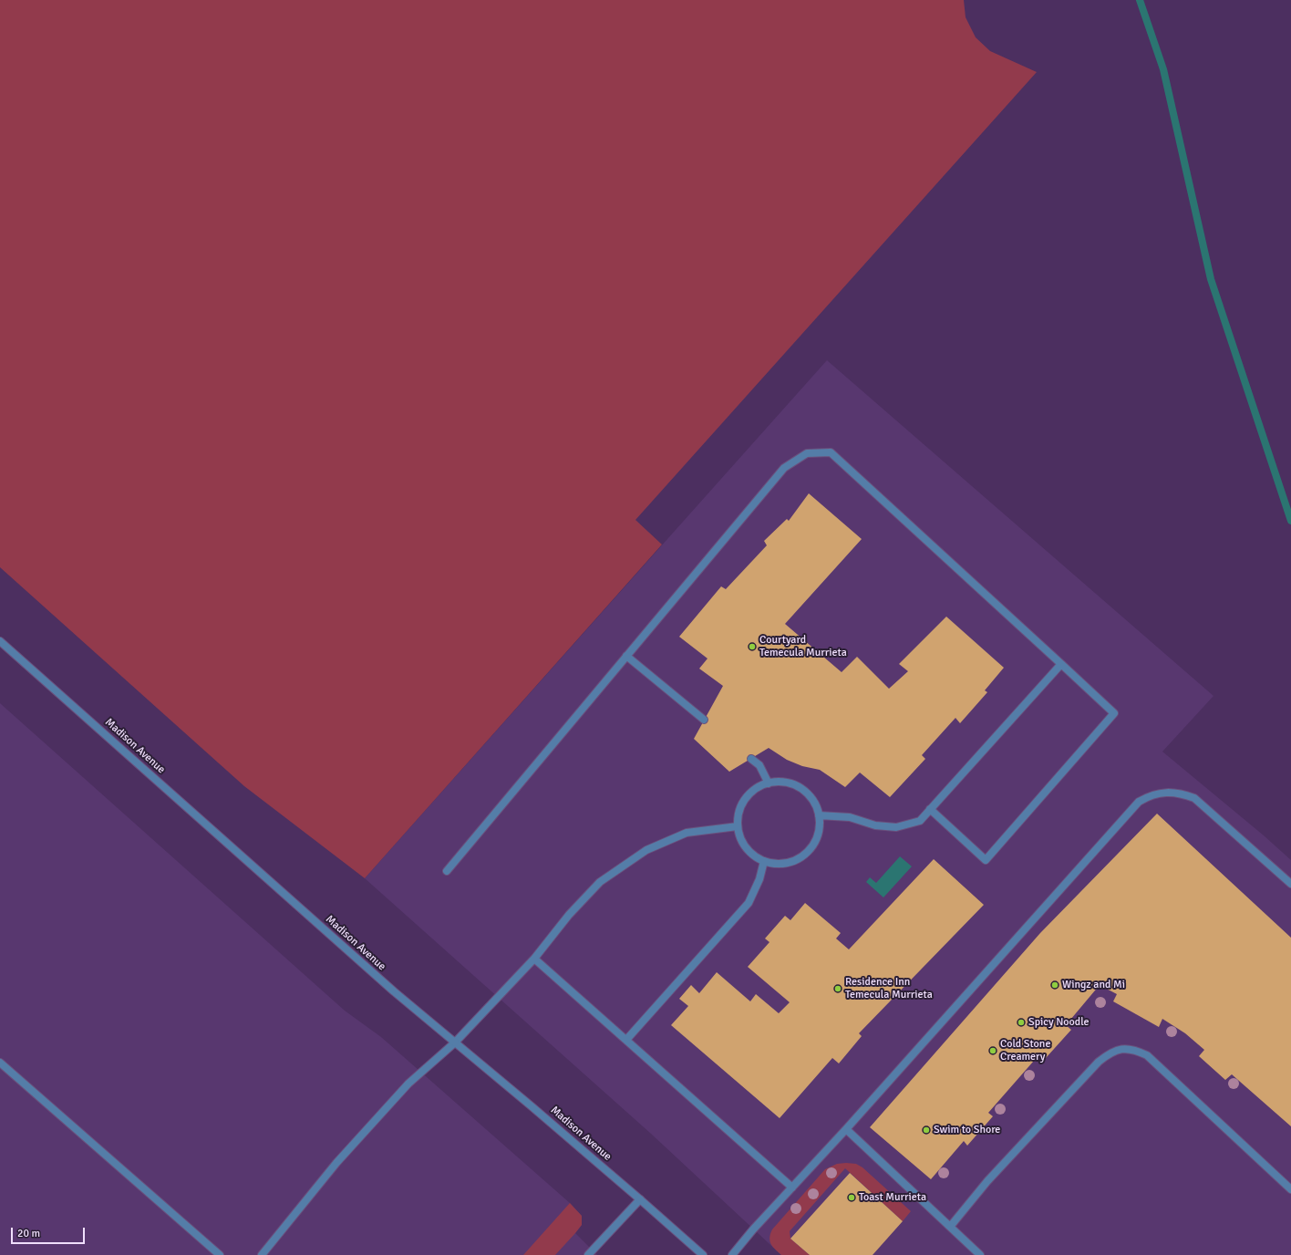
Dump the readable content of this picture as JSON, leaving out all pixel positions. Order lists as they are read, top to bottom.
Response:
{
  "streets": {
    "street": ["Madison Avenue"]
  },
  "places": [
    "Courtyard Temecula Murrieta",
    "Wingz and Mi",
    "Residence Inn Temecula Murrieta",
    "Spicy Noodle",
    "Cold Stone Creamery",
    "Swim to Shore",
    "Toast Murrieta"
  ],
  "scale_bar": "20 m"
}
